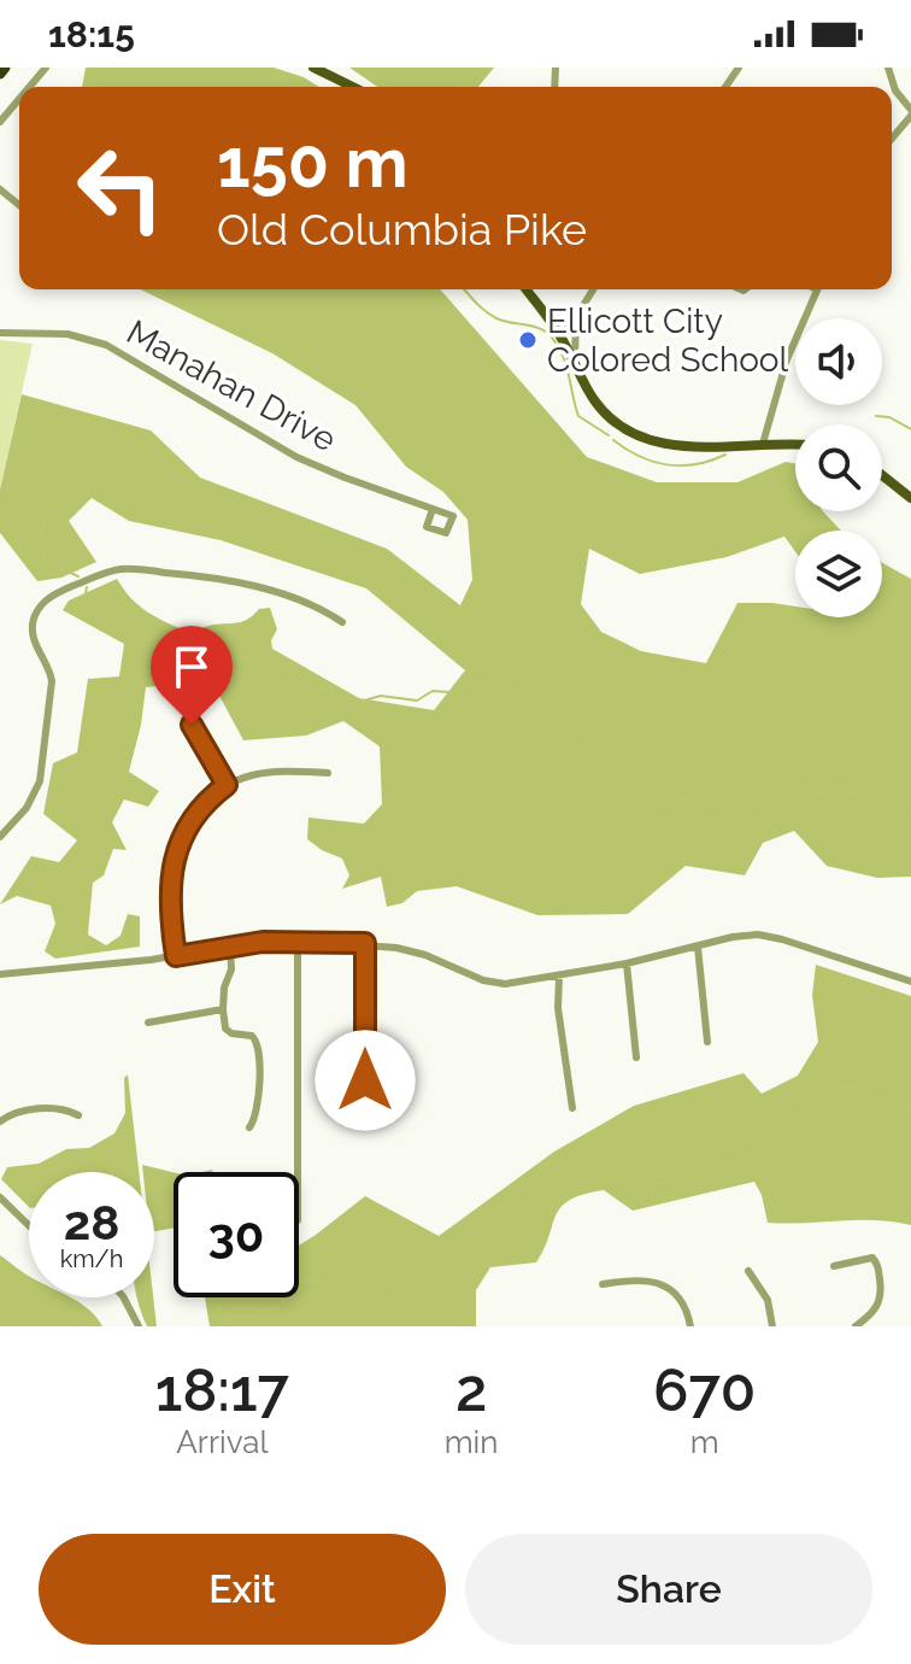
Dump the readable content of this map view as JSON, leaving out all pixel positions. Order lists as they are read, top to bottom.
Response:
{
  "streets": {
    "street": ["Manahan Drive"]
  },
  "places": ["Ellicott City Colored School"],
  "page": {
    "status": "18:15",
    "turn": ["150 m", "Old Columbia Pike"],
    "speed": "28 km/h",
    "limit": "30",
    "eta": [
      "18:17",
      "Arrival",
      "2",
      "min",
      "670",
      "m"
    ],
    "buttons": ["Exit", "Share"]
  }
}
